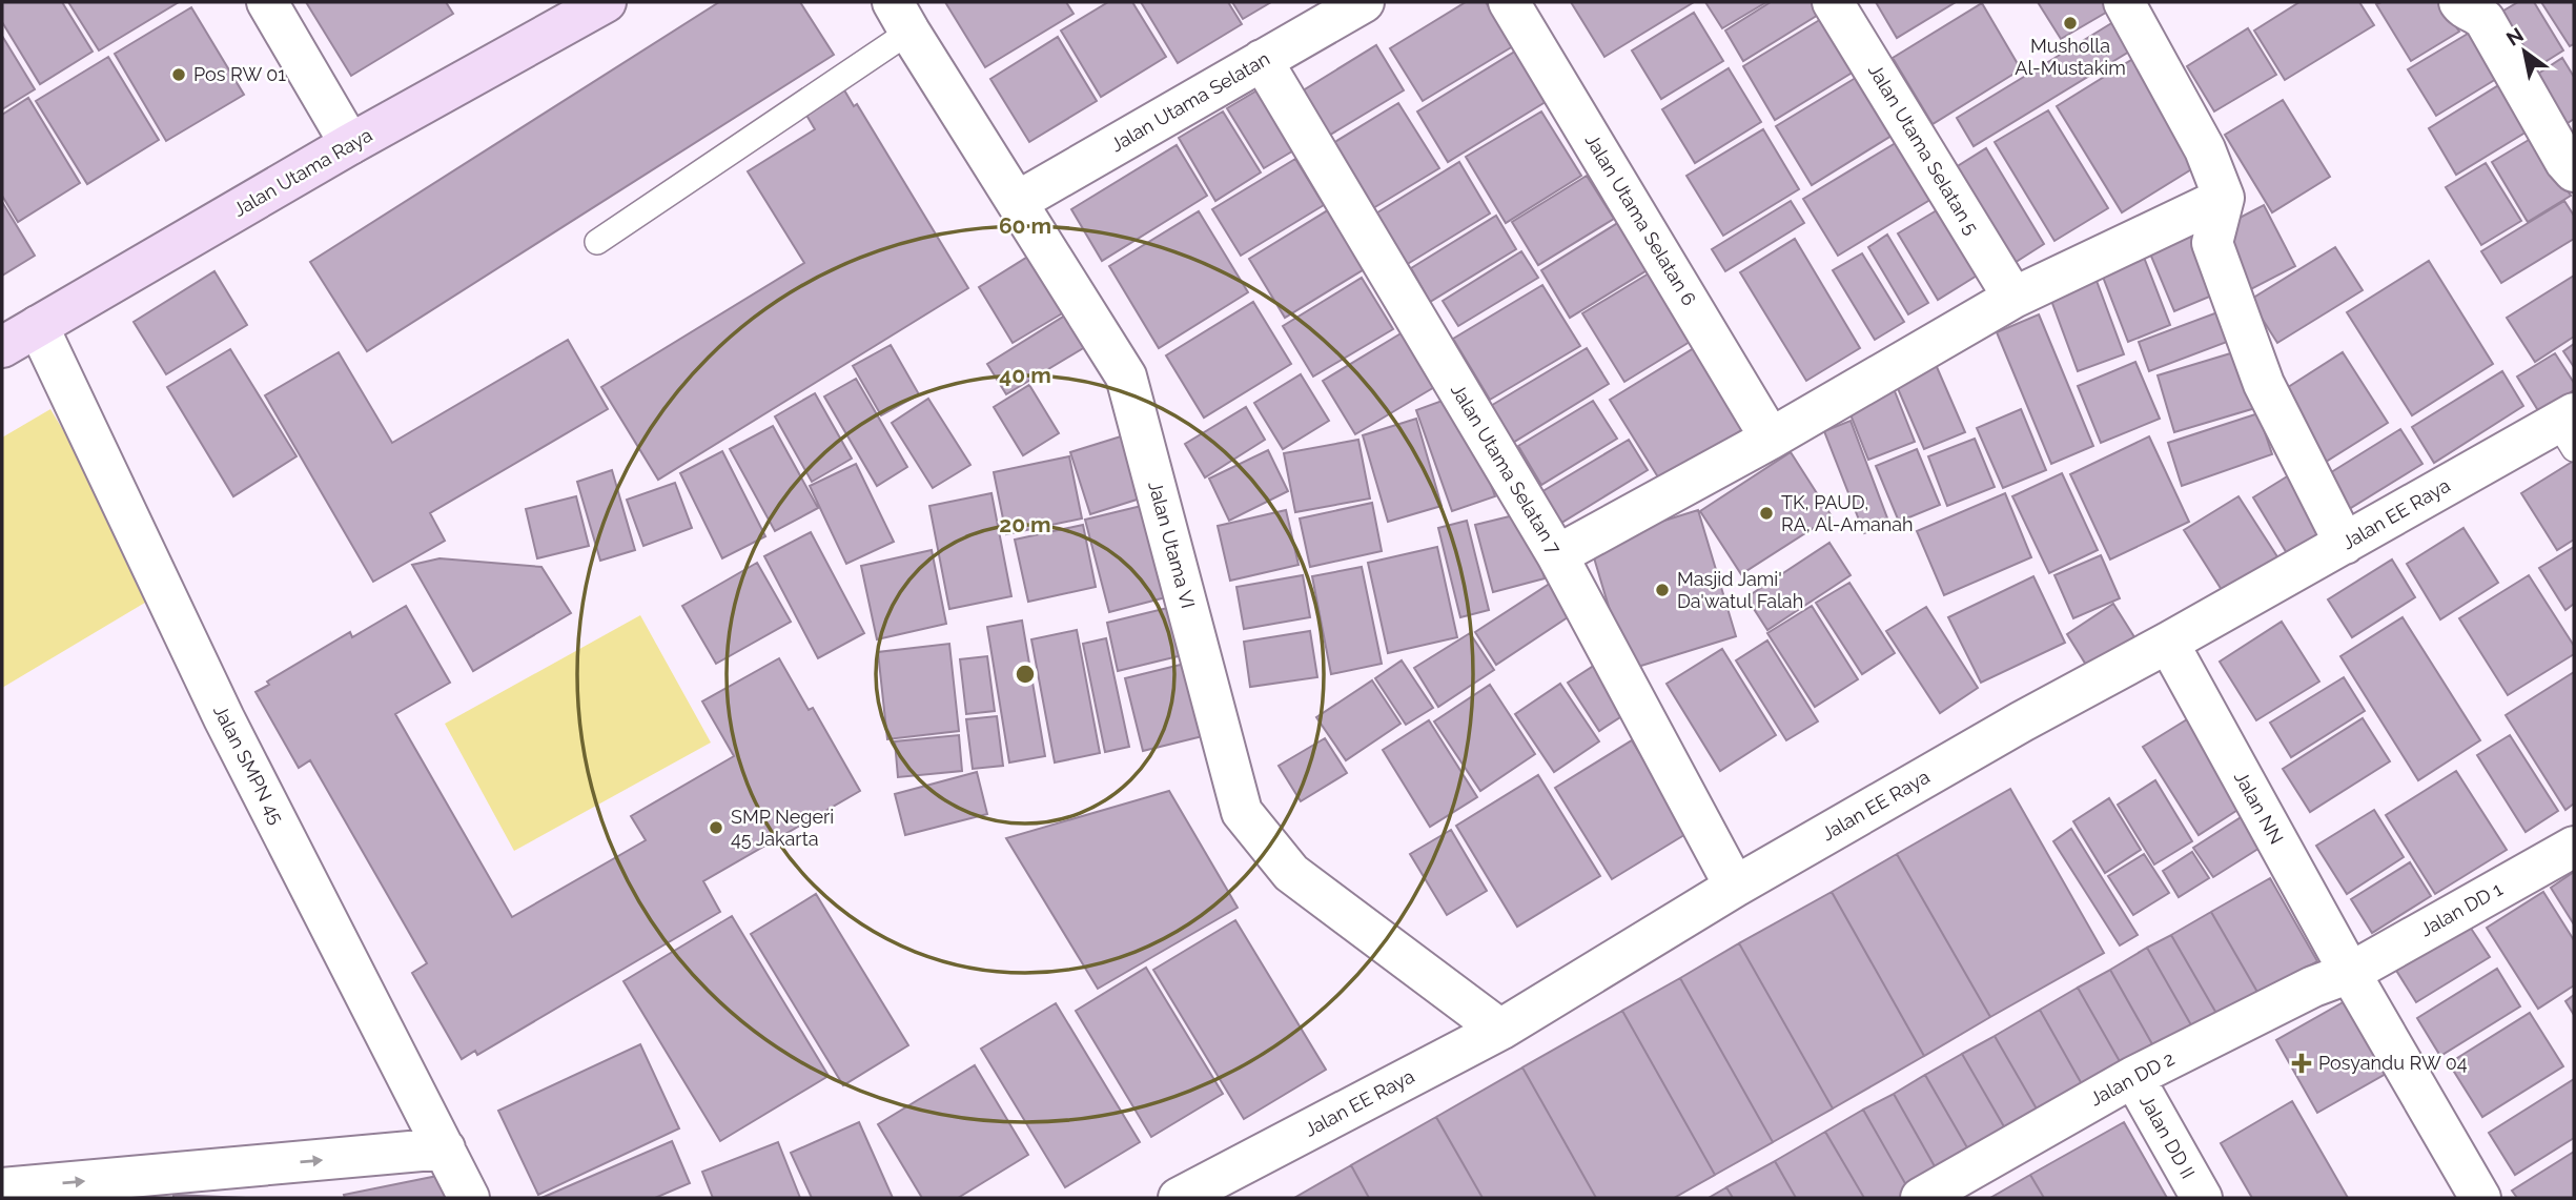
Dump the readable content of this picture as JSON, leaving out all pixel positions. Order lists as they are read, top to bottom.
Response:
{
  "streets": {
    "main road": ["Jalan Utama Raya"],
    "street": [
      "Jalan Utama Selatan",
      "Jalan Utama Selatan 5",
      "Jalan Utama Selatan 6",
      "Jalan Utama Selatan 7",
      "Jalan EE Raya",
      "Jalan Utama VI",
      "Jalan SMPN 45",
      "Jalan NN",
      "Jalan DD 1",
      "Jalan DD 2",
      "Jalan DD II"
    ]
  },
  "crossings": [
    ["Jalan Utama Selatan", "Jalan Utama Selatan 7"],
    ["Jalan Utama Selatan", "Jalan Utama VI"],
    ["Jalan Utama Raya", "Jalan SMPN 45"],
    ["Jalan Utama Selatan 7", "Jalan EE Raya"],
    ["Jalan EE Raya", "Jalan Utama VI"],
    ["Jalan EE Raya", "Jalan NN"],
    ["Jalan NN", "Jalan DD 1"],
    ["Jalan NN", "Jalan DD 2"],
    ["Jalan DD 1", "Jalan DD 2"],
    ["Jalan DD 2", "Jalan DD II"]
  ],
  "places": {
    "other": [
      "Musholla Al-Mustakim",
      "Pos RW 01",
      "TK, PAUD, RA, Al-Amanah",
      "Masjid Jami' Da'watul Falah",
      "SMP Negeri 45 Jakarta"
    ],
    "health": ["Posyandu RW 04"]
  },
  "north": "top left",
  "rings": ["60 m", "40 m", "20 m"]
}
